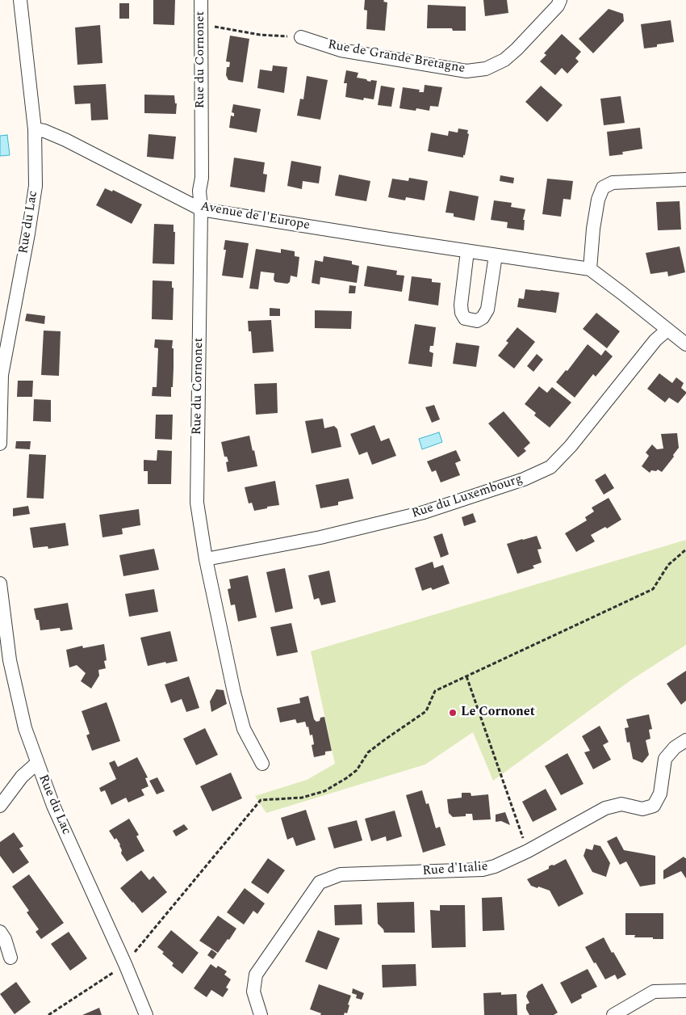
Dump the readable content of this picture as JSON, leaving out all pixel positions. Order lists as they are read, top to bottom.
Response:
{
  "streets": {
    "street": [
      "Rue de Grande Bretagne",
      "Rue du Cornonet",
      "Avenue de l'Europe",
      "Rue du Lac",
      "Rue du Luxembourg",
      "Rue d'Italie"
    ]
  },
  "crossings": [
    ["Rue du Cornonet", "Avenue de l'Europe"],
    ["Rue du Cornonet", "Rue du Luxembourg"],
    ["Avenue de l'Europe", "Rue du Lac"],
    ["Avenue de l'Europe", "Rue du Luxembourg"]
  ],
  "places": ["Le Cornonet"]
}
